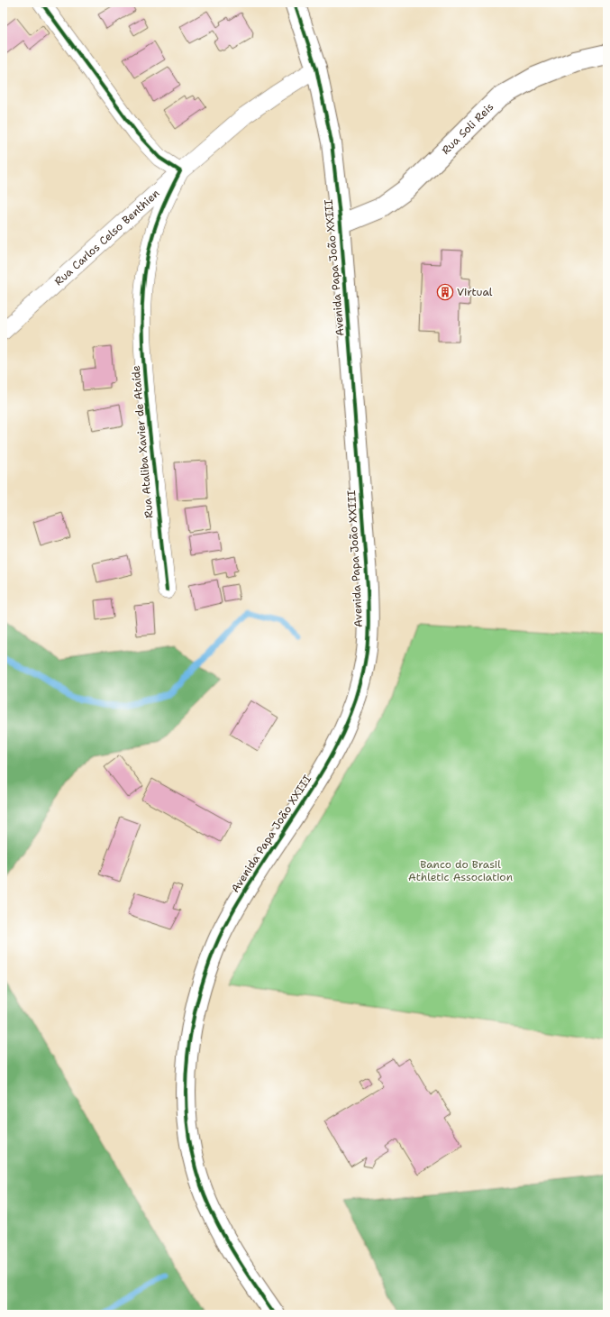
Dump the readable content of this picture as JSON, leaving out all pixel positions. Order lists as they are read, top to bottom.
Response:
{
  "streets": {
    "main road": ["Rua Soli Reis", "Avenida Papa João XXIII"],
    "street": ["Rua Carlos Celso Benthien", "Rua Ataliba Xavier de Ataíde"]
  },
  "crossings": [
    ["Rua Soli Reis", "Avenida Papa João XXIII"],
    ["Rua Carlos Celso Benthien", "Avenida Papa João XXIII"],
    ["Rua Carlos Celso Benthien", "Rua Ataliba Xavier de Ataíde"]
  ],
  "parks": ["Banco do Brasil Athletic Association"],
  "places": {
    "building": ["Virtual"]
  }
}
